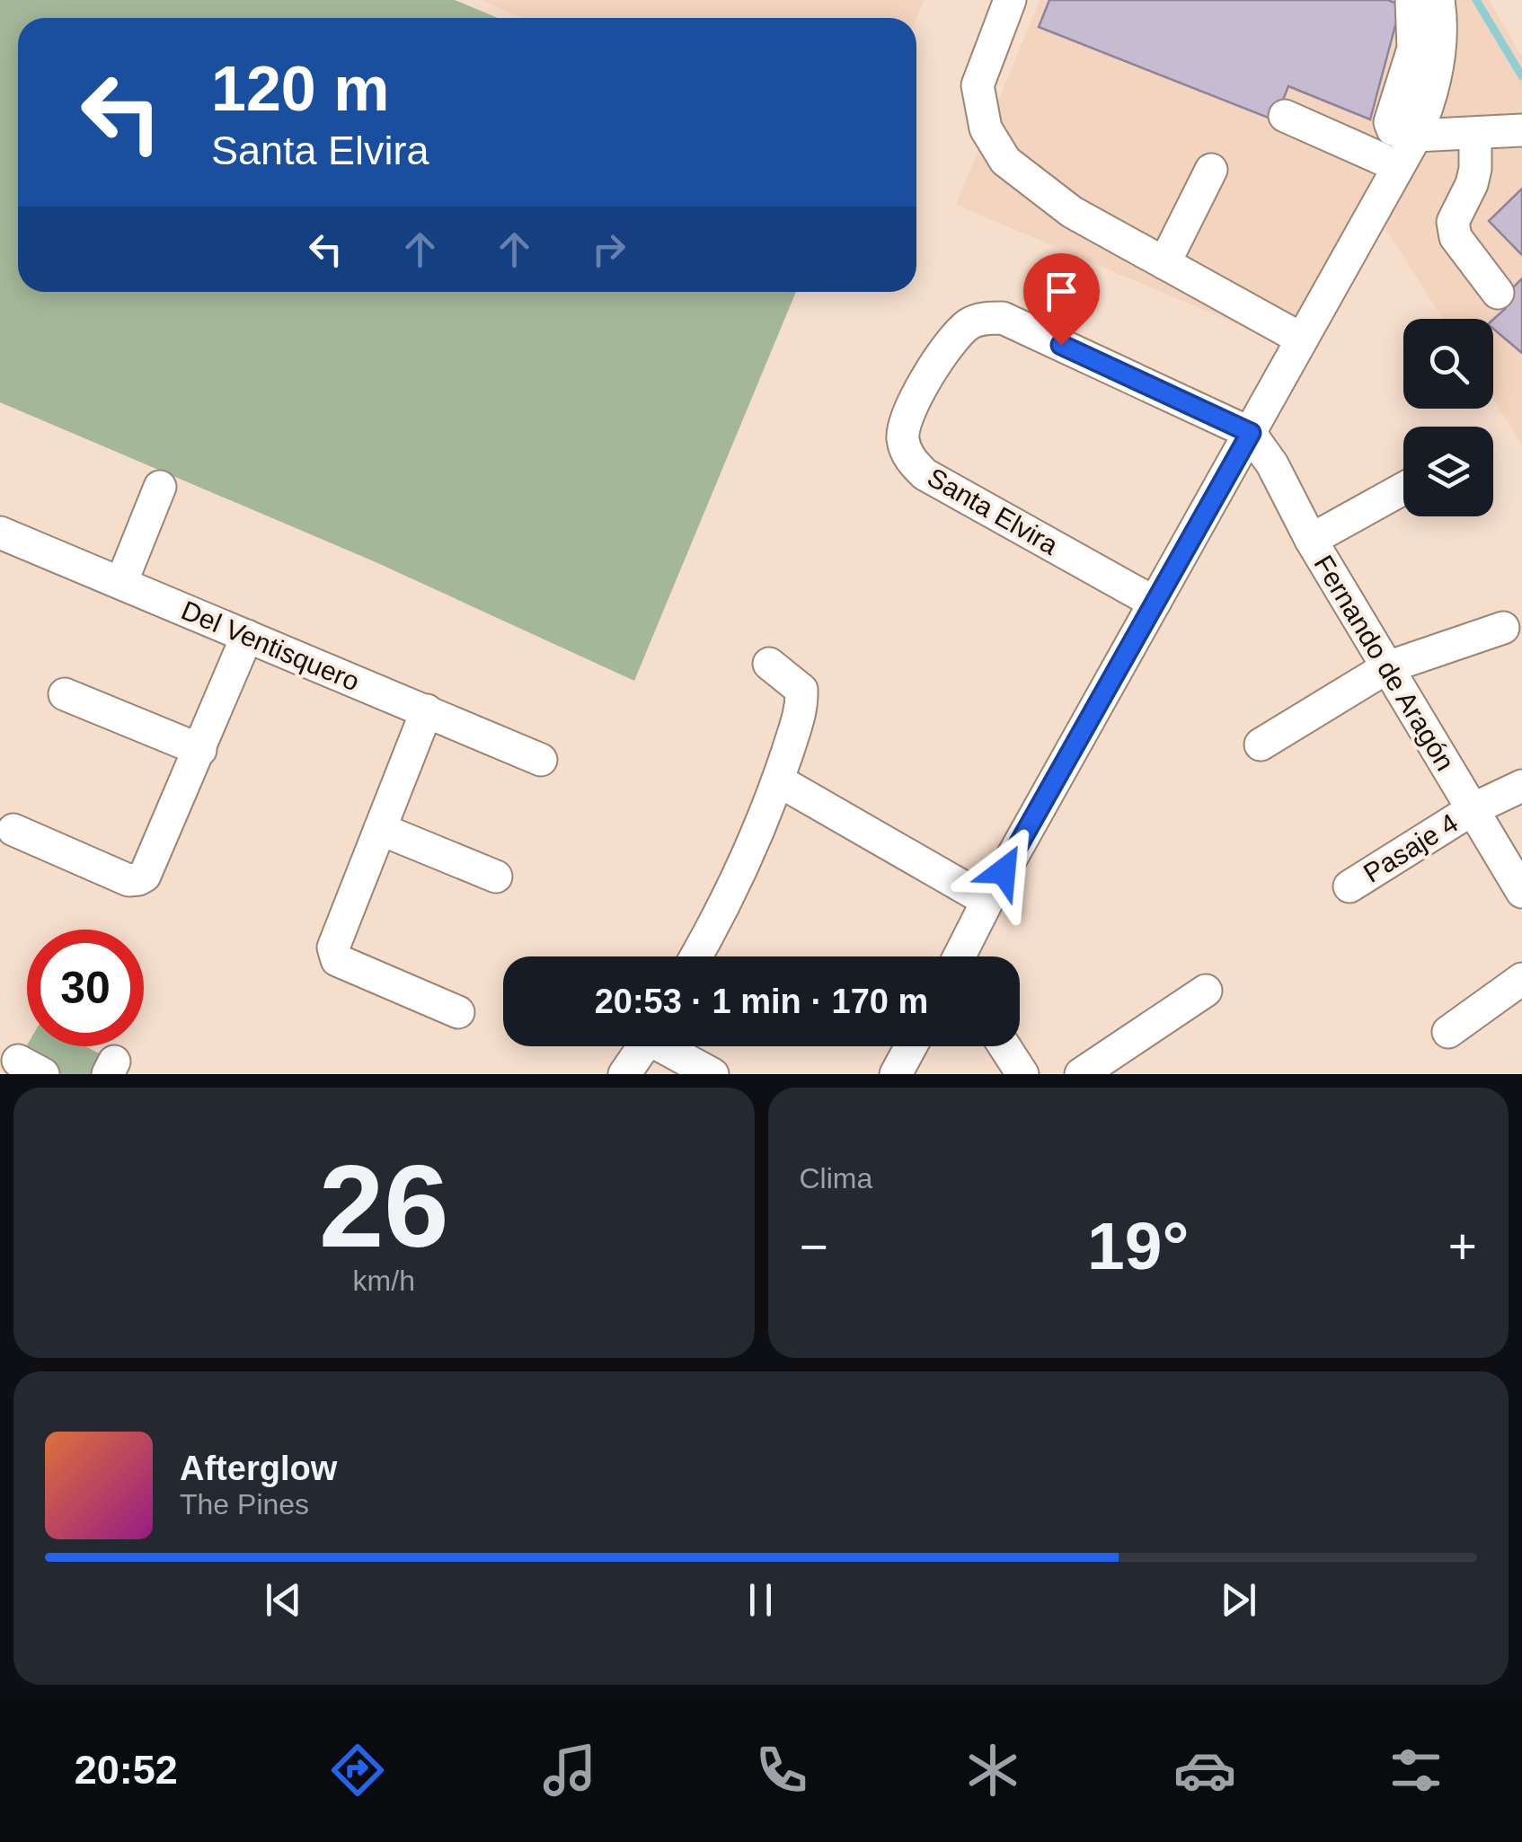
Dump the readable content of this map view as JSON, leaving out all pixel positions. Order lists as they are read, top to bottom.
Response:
{
  "streets": {
    "street": [
      "Santa Elvira",
      "Del Ventisquero",
      "Fernando de Aragón",
      "Pasaje 4"
    ]
  },
  "crossings": [
    ["Santa Elvira", "Fernando de Aragón"],
    ["Fernando de Aragón", "Pasaje 4"]
  ],
  "page": {
    "turn": ["120 m", "Santa Elvira"],
    "limit": "30",
    "trip": "20:53 · 1 min · 170 m",
    "tile": [
      ["26", "km/h"],
      "Clima"
    ],
    "heat": ["−", "19°", "+"],
    "song": ["Afterglow", "The Pines"],
    "tabs": "20:52"
  }
}
